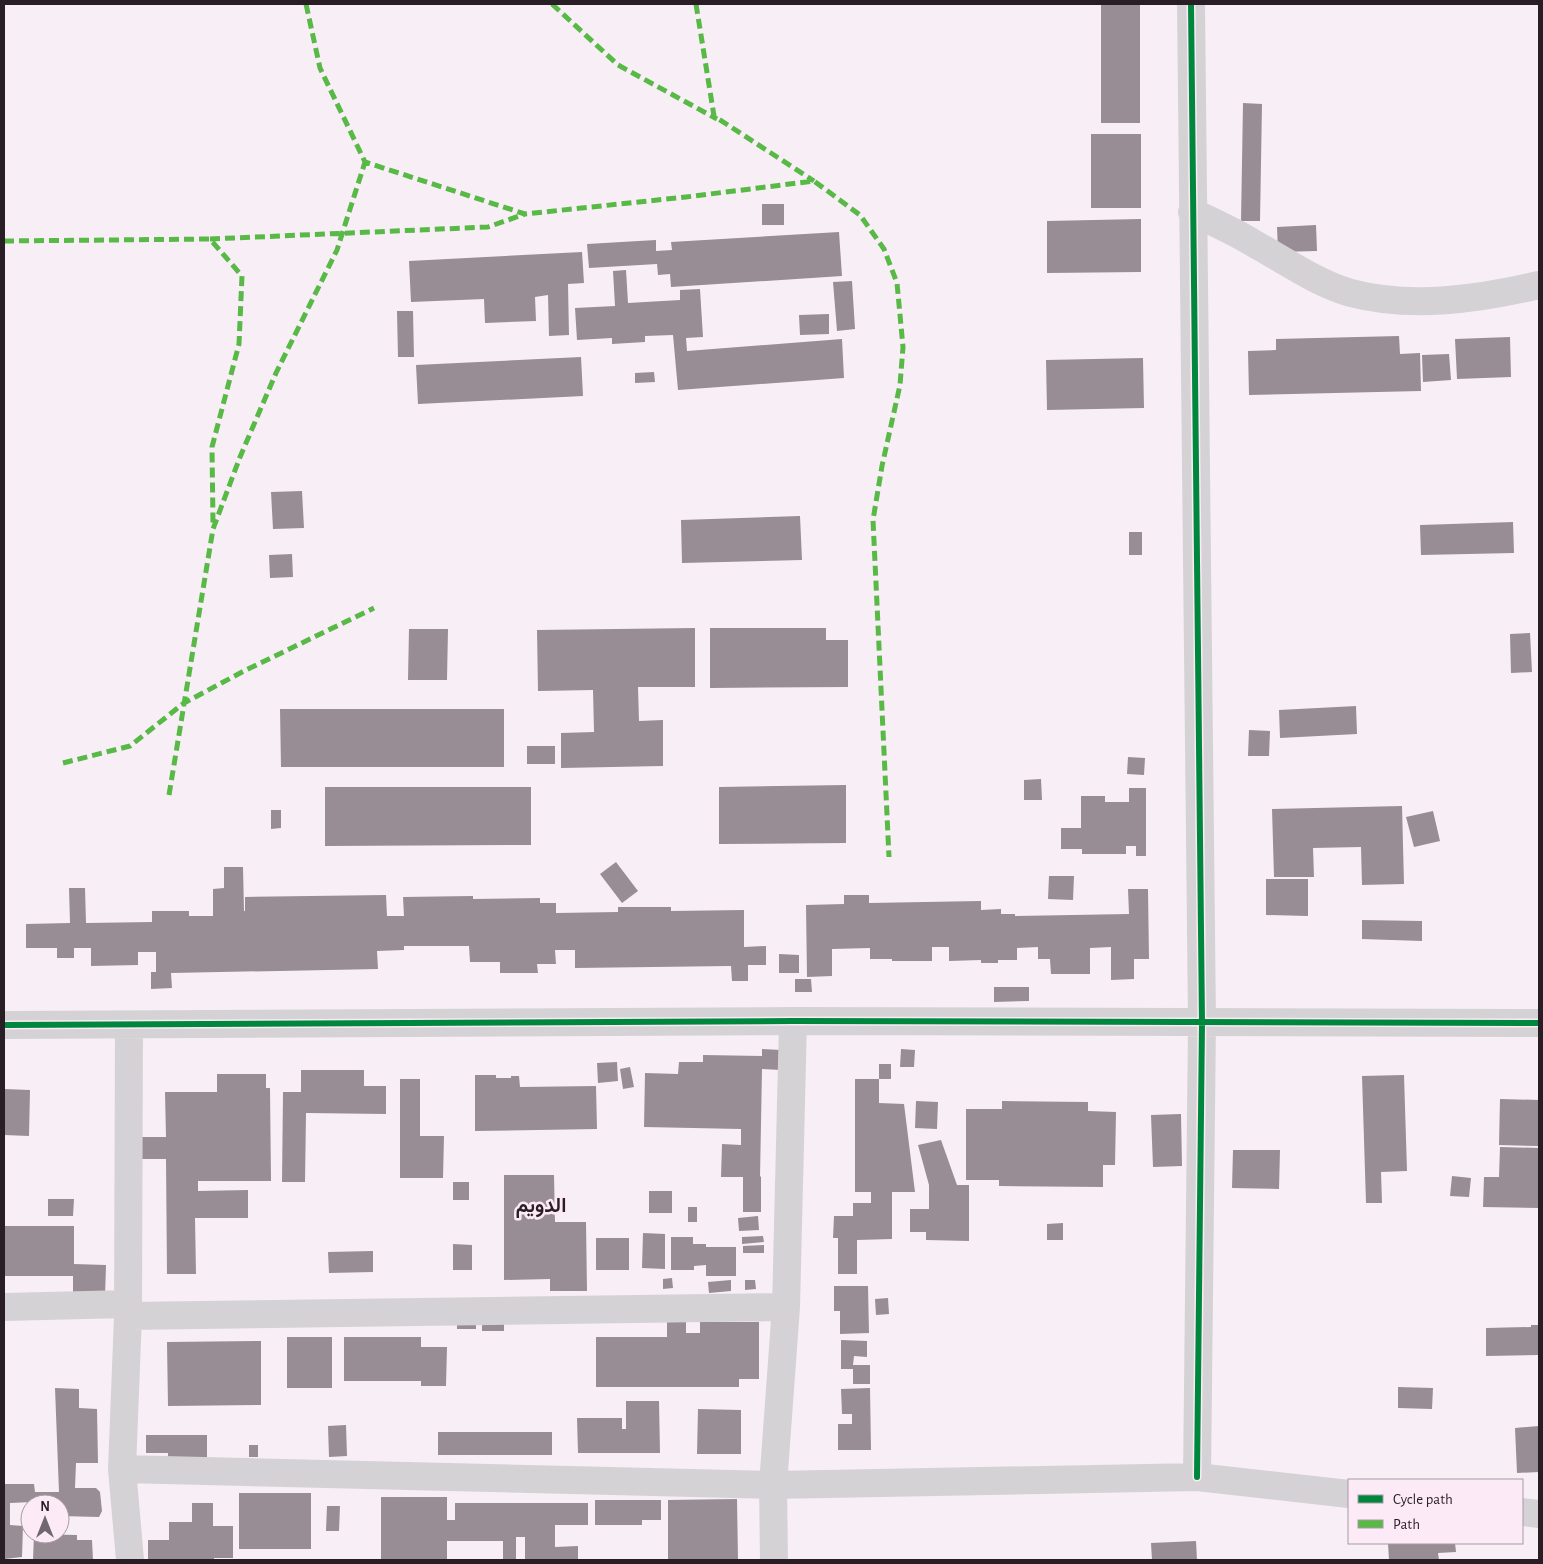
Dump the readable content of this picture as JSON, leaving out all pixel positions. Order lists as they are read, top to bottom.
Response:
{
  "districts": ["الدويم"],
  "legend": ["Cycle path", "Path"],
  "north": "top"
}
